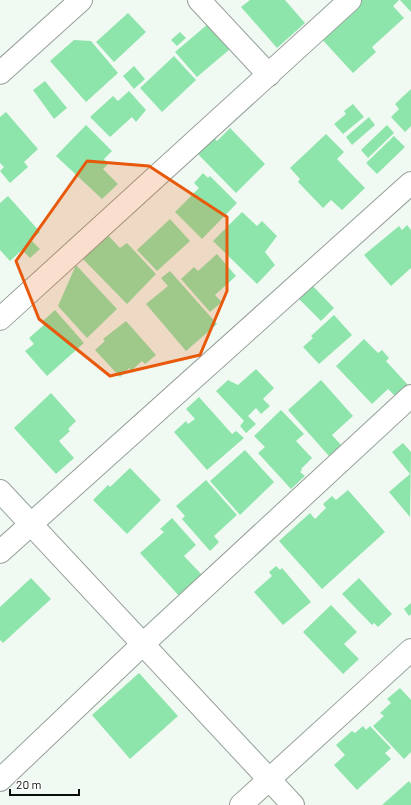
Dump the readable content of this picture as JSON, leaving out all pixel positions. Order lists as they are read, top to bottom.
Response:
{
  "scale_bar": "20 m"
}
